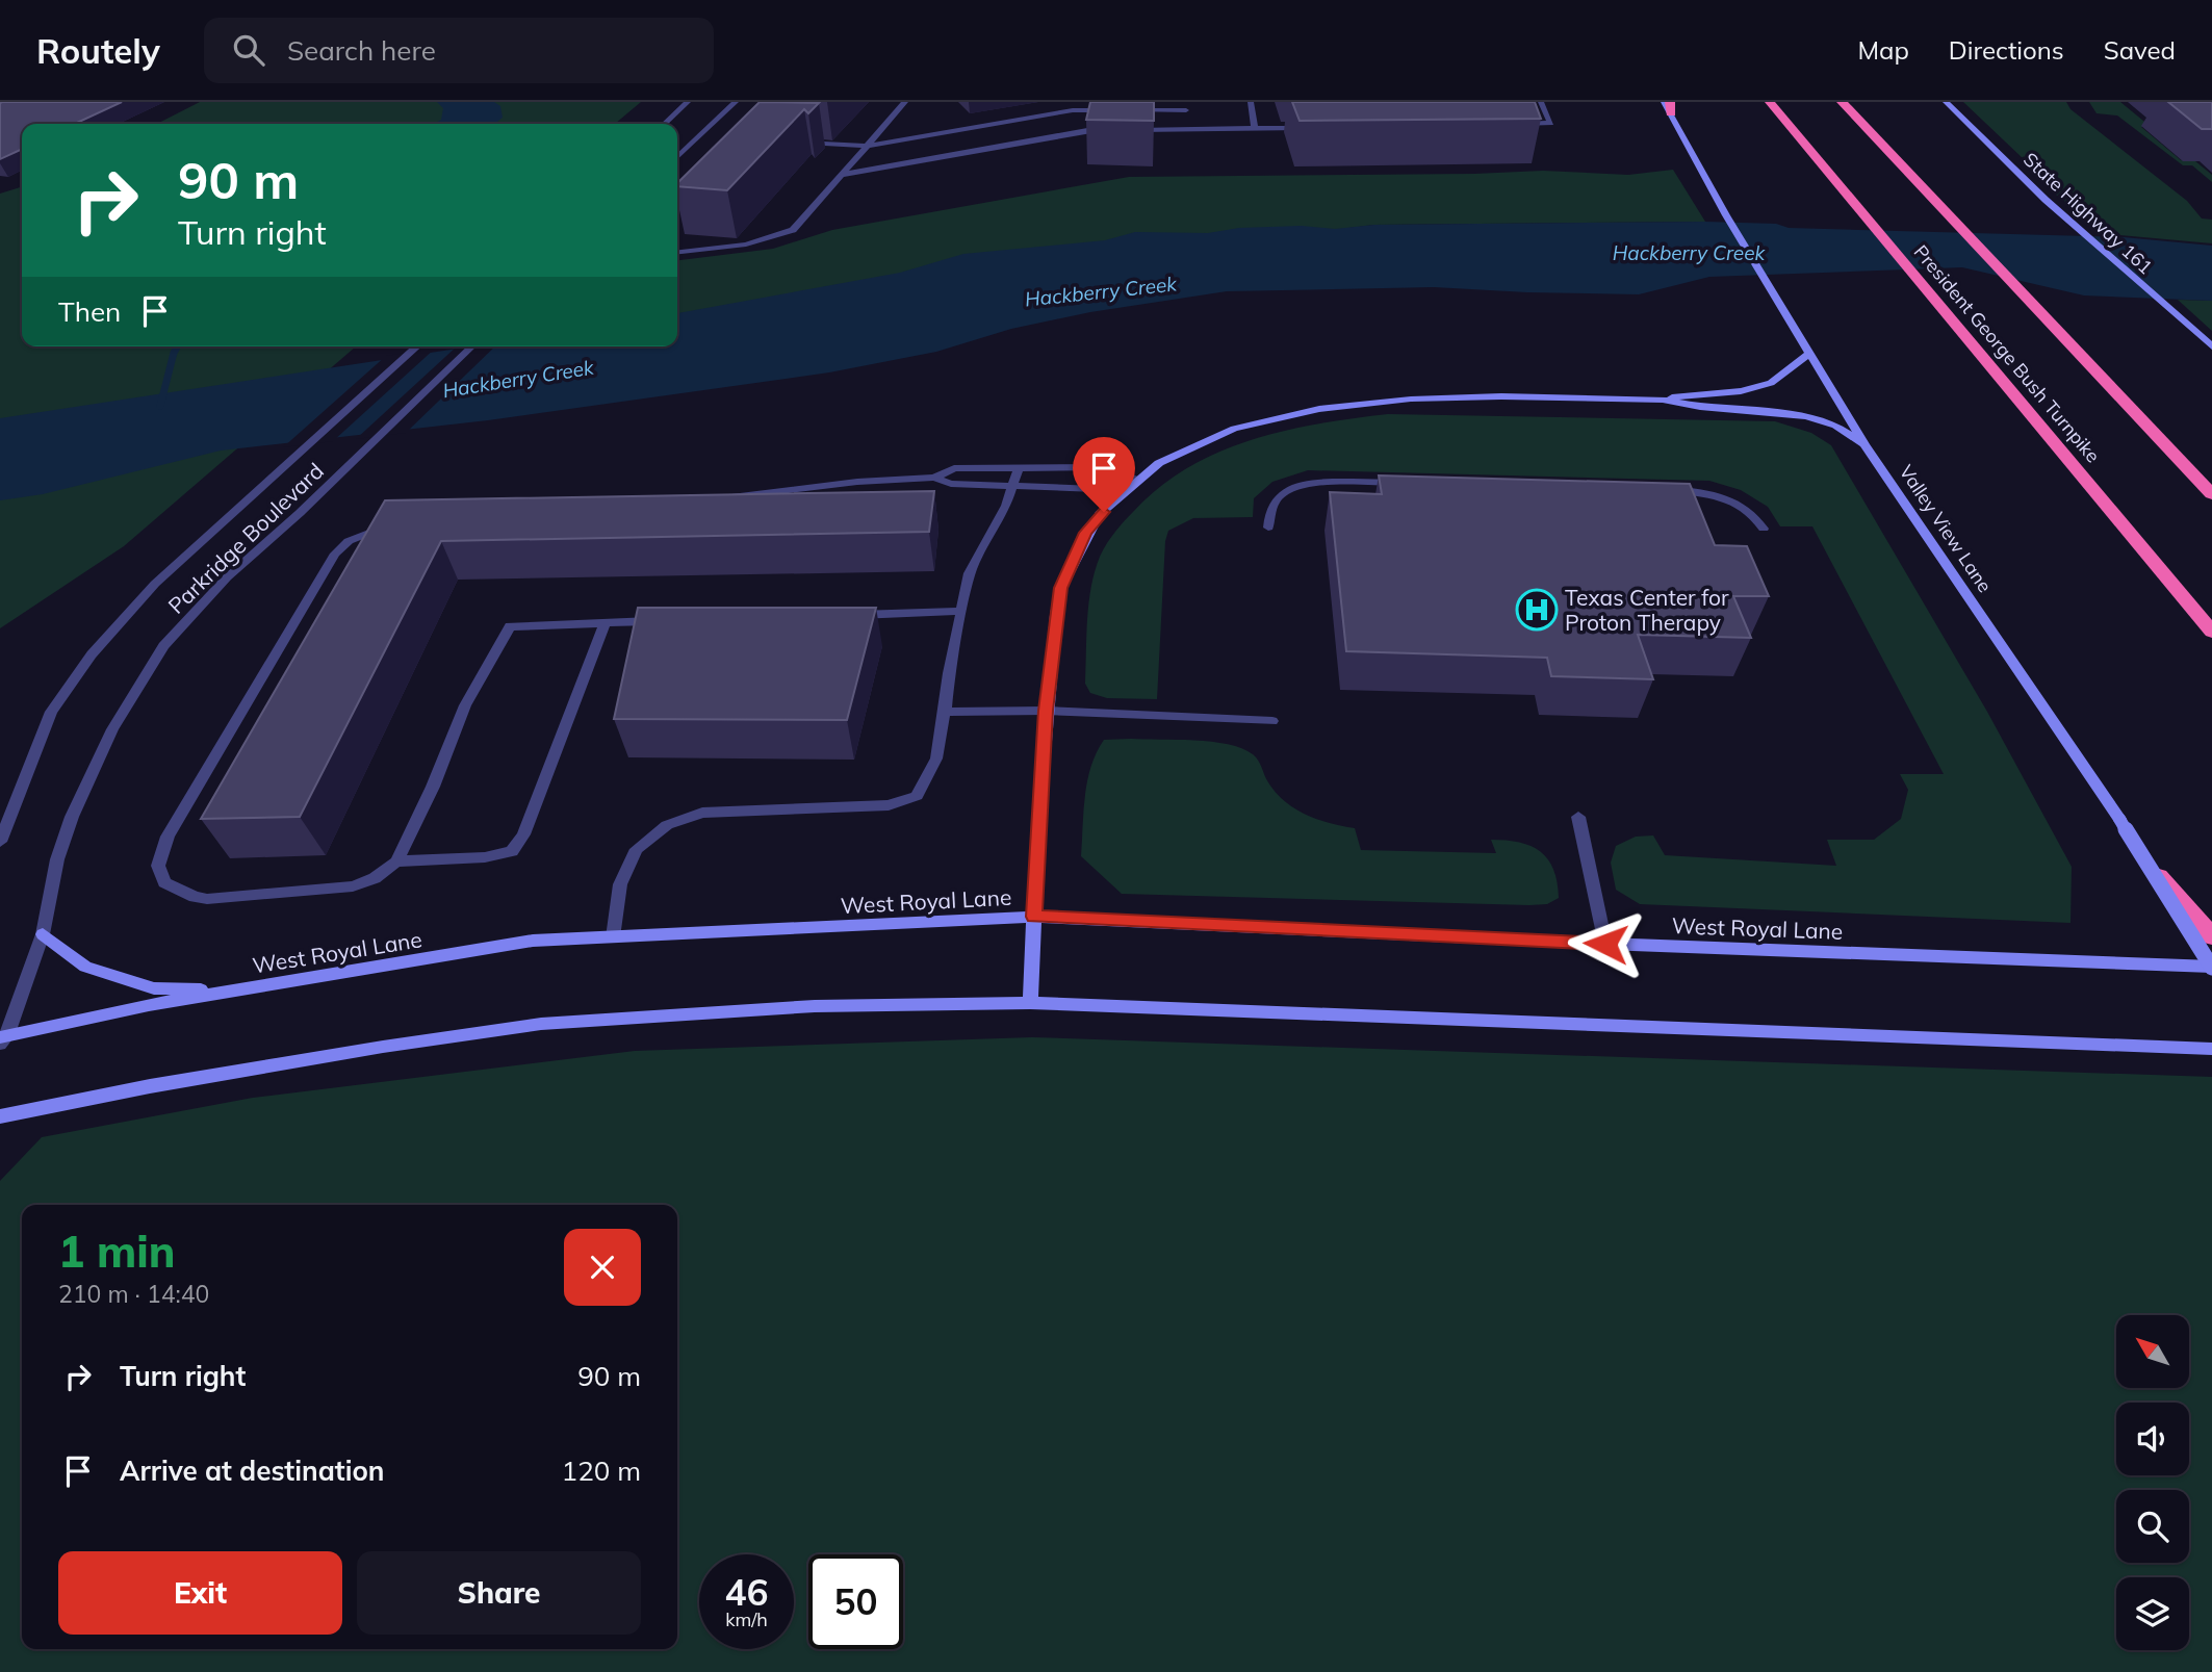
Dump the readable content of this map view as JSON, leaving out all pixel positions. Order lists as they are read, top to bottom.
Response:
{
  "streets": {
    "highway": ["President George Bush Turnpike"],
    "main road": ["State Highway 161", "Valley View Lane", "West Royal Lane"],
    "street": ["Parkridge Boulevard"]
  },
  "crossings": [
    ["Valley View Lane", "West Royal Lane"],
    ["Parkridge Boulevard", "West Royal Lane"]
  ],
  "water": ["Hackberry Creek"],
  "places": {
    "hospital": ["Texas Center for Proton Therapy"]
  },
  "north": "top left",
  "page": {
    "header": "Routely",
    "search": "Search here",
    "nav": ["Map", "Directions", "Saved"],
    "turn": ["90 m", "Turn right"],
    "then": "Then",
    "heading": ["1 min", "210 m · 14:40"],
    "list": [
      {
        "name": "Turn right",
        "value": "90 m"
      },
      {
        "name": "Arrive at destination",
        "value": "120 m"
      }
    ],
    "buttons": ["Exit", "Share"],
    "speed": "46 km/h",
    "limit": "50"
  }
}
